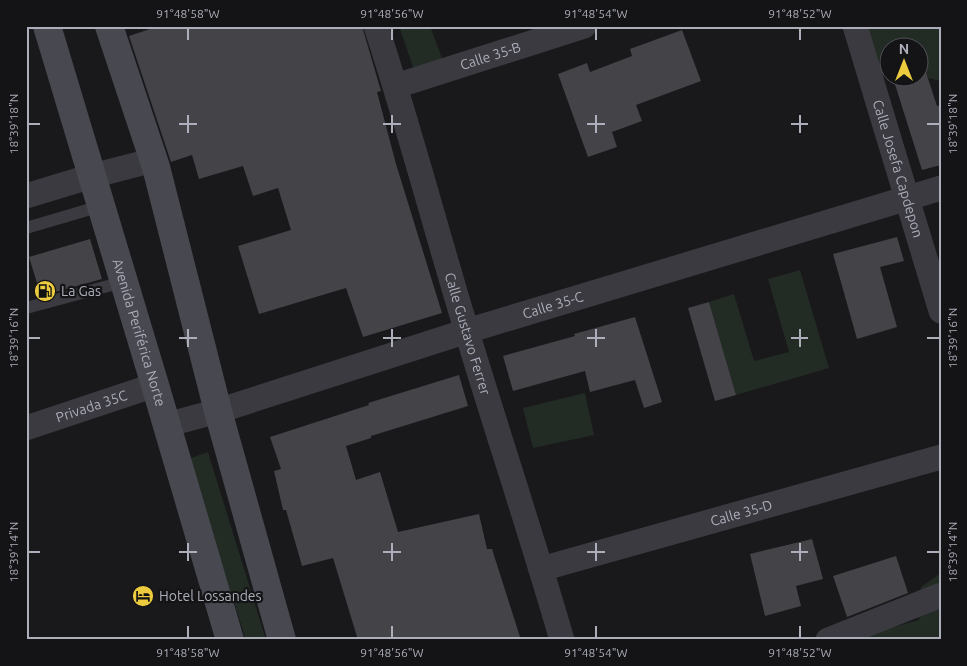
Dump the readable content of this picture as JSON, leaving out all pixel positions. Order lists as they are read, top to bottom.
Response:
{
  "streets": {
    "main road": ["Avenida Periférica Norte"],
    "street": [
      "Calle 35-B",
      "Calle Josefa Capdepon",
      "Calle 35-C",
      "Calle Gustavo Ferrer",
      "Privada 35C",
      "Calle 35-D"
    ]
  },
  "crossings": [
    ["Calle 35-B", "Calle Gustavo Ferrer"],
    ["Calle Josefa Capdepon", "Calle 35-C"],
    ["Calle 35-C", "Avenida Periférica Norte"],
    ["Calle 35-C", "Calle Gustavo Ferrer"],
    ["Avenida Periférica Norte", "Privada 35C"],
    ["Calle Gustavo Ferrer", "Calle 35-D"]
  ],
  "places": {
    "fuel station": ["La Gas"],
    "hotel": ["Hotel Lossandes"]
  },
  "north": "top",
  "coordinates": [
    "91°48'58\"W",
    "91°48'56\"W",
    "91°48'54\"W",
    "91°48'52\"W",
    "18°39'18\"N",
    "18°39'16\"N",
    "18°39'14\"N"
  ]
}
